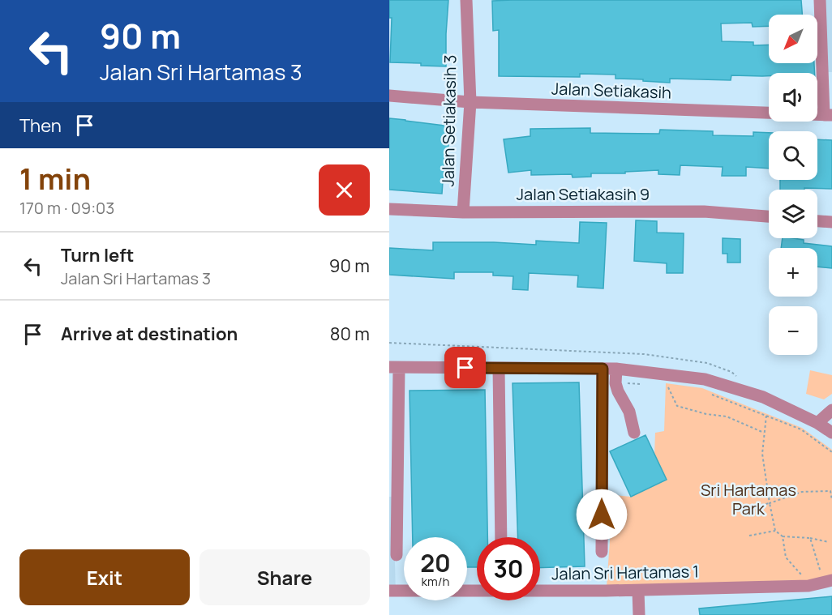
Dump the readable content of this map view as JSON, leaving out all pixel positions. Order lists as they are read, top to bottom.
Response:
{
  "streets": {
    "street": [
      "Jalan Setiakasih",
      "Jalan Setiakasih 3",
      "Jalan Setiakasih 9",
      "Jalan Sri Hartamas 1"
    ]
  },
  "crossings": [
    ["Jalan Setiakasih", "Jalan Setiakasih 3"],
    ["Jalan Setiakasih 3", "Jalan Setiakasih 9"]
  ],
  "parks": ["Sri Hartamas Park"],
  "north": "bottom left",
  "page": {
    "turn": ["90 m", "Jalan Sri Hartamas 3"],
    "map_buttons": ["+", "−"],
    "then": "Then",
    "heading": ["1 min", "170 m · 09:03"],
    "list": [
      {
        "name": "Turn left",
        "note": "Jalan Sri Hartamas 3",
        "value": "90 m"
      },
      {
        "name": "Arrive at destination",
        "value": "80 m"
      }
    ],
    "speed": "20 km/h",
    "limit": "30",
    "buttons": ["Exit", "Share"]
  }
}
